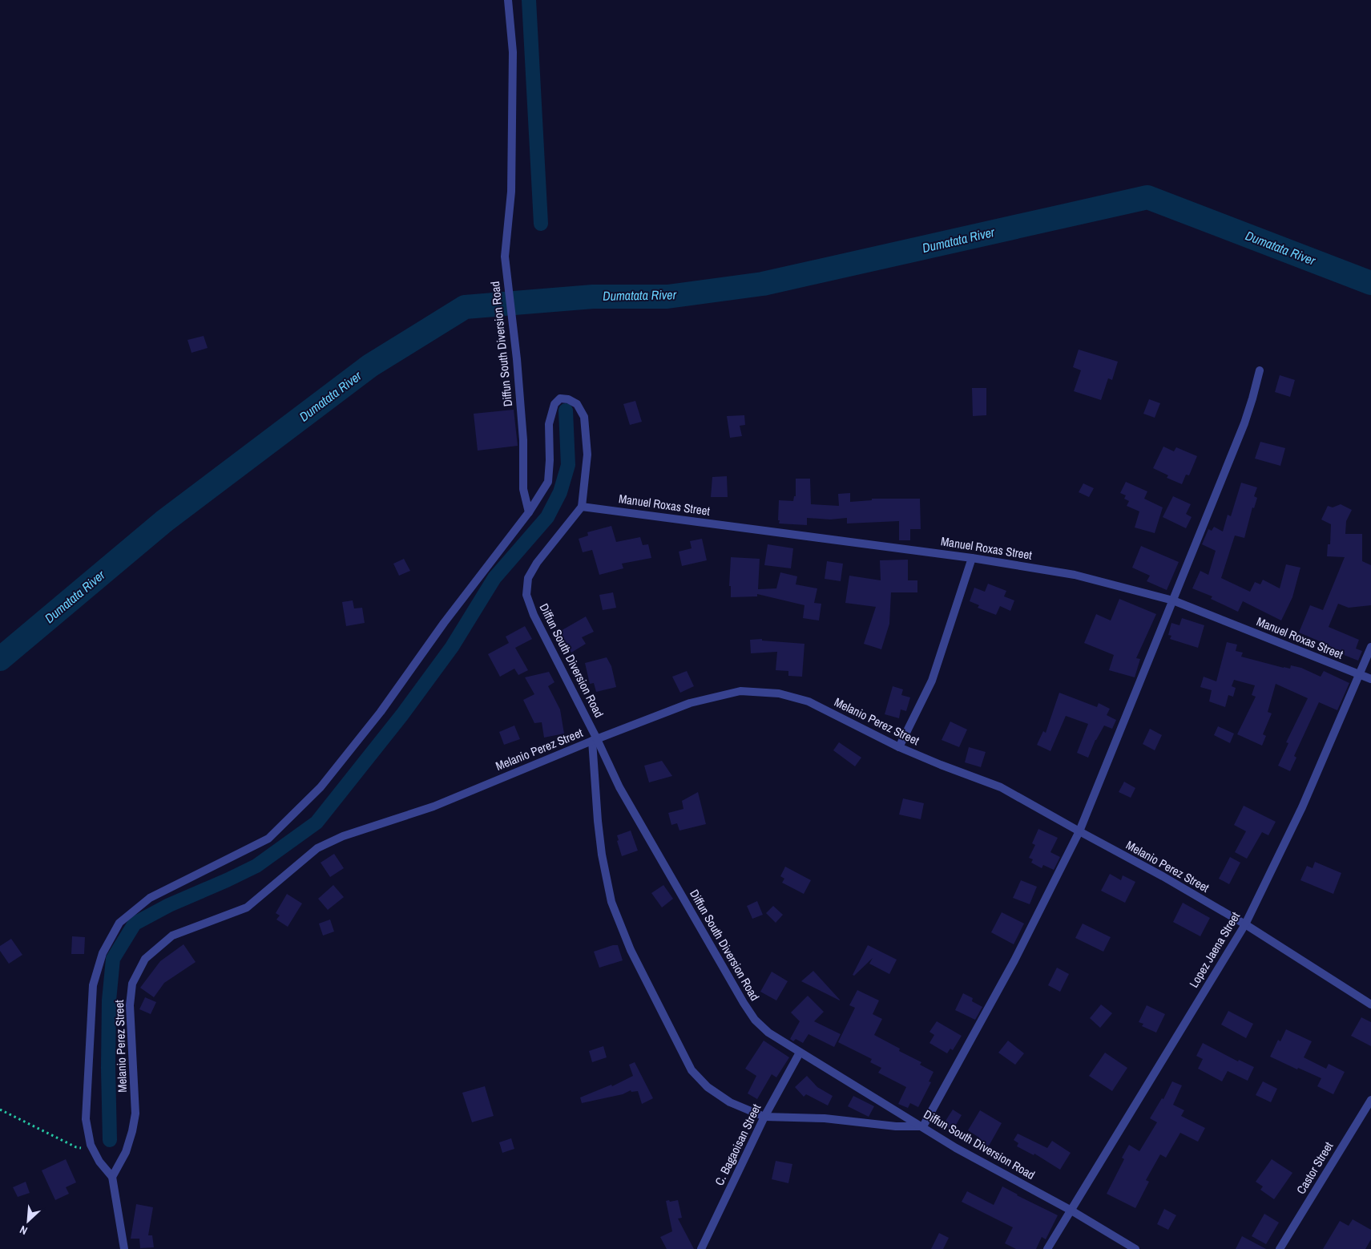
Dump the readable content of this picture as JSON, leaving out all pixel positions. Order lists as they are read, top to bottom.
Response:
{
  "streets": {
    "street": [
      "Diffun South Diversion Road",
      "Manuel Roxas Street",
      "Melanio Perez Street",
      "Lopez Jaena Street",
      "C. Bagaoisan Street",
      "Castor Street"
    ]
  },
  "crossings": [
    ["Diffun South Diversion Road", "Manuel Roxas Street"],
    ["Diffun South Diversion Road", "Melanio Perez Street"],
    ["Diffun South Diversion Road", "Lopez Jaena Street"],
    ["Diffun South Diversion Road", "C. Bagaoisan Street"],
    ["Manuel Roxas Street", "Lopez Jaena Street"],
    ["Melanio Perez Street", "Lopez Jaena Street"]
  ],
  "water": ["Dumatata River"],
  "north": "bottom left"
}
